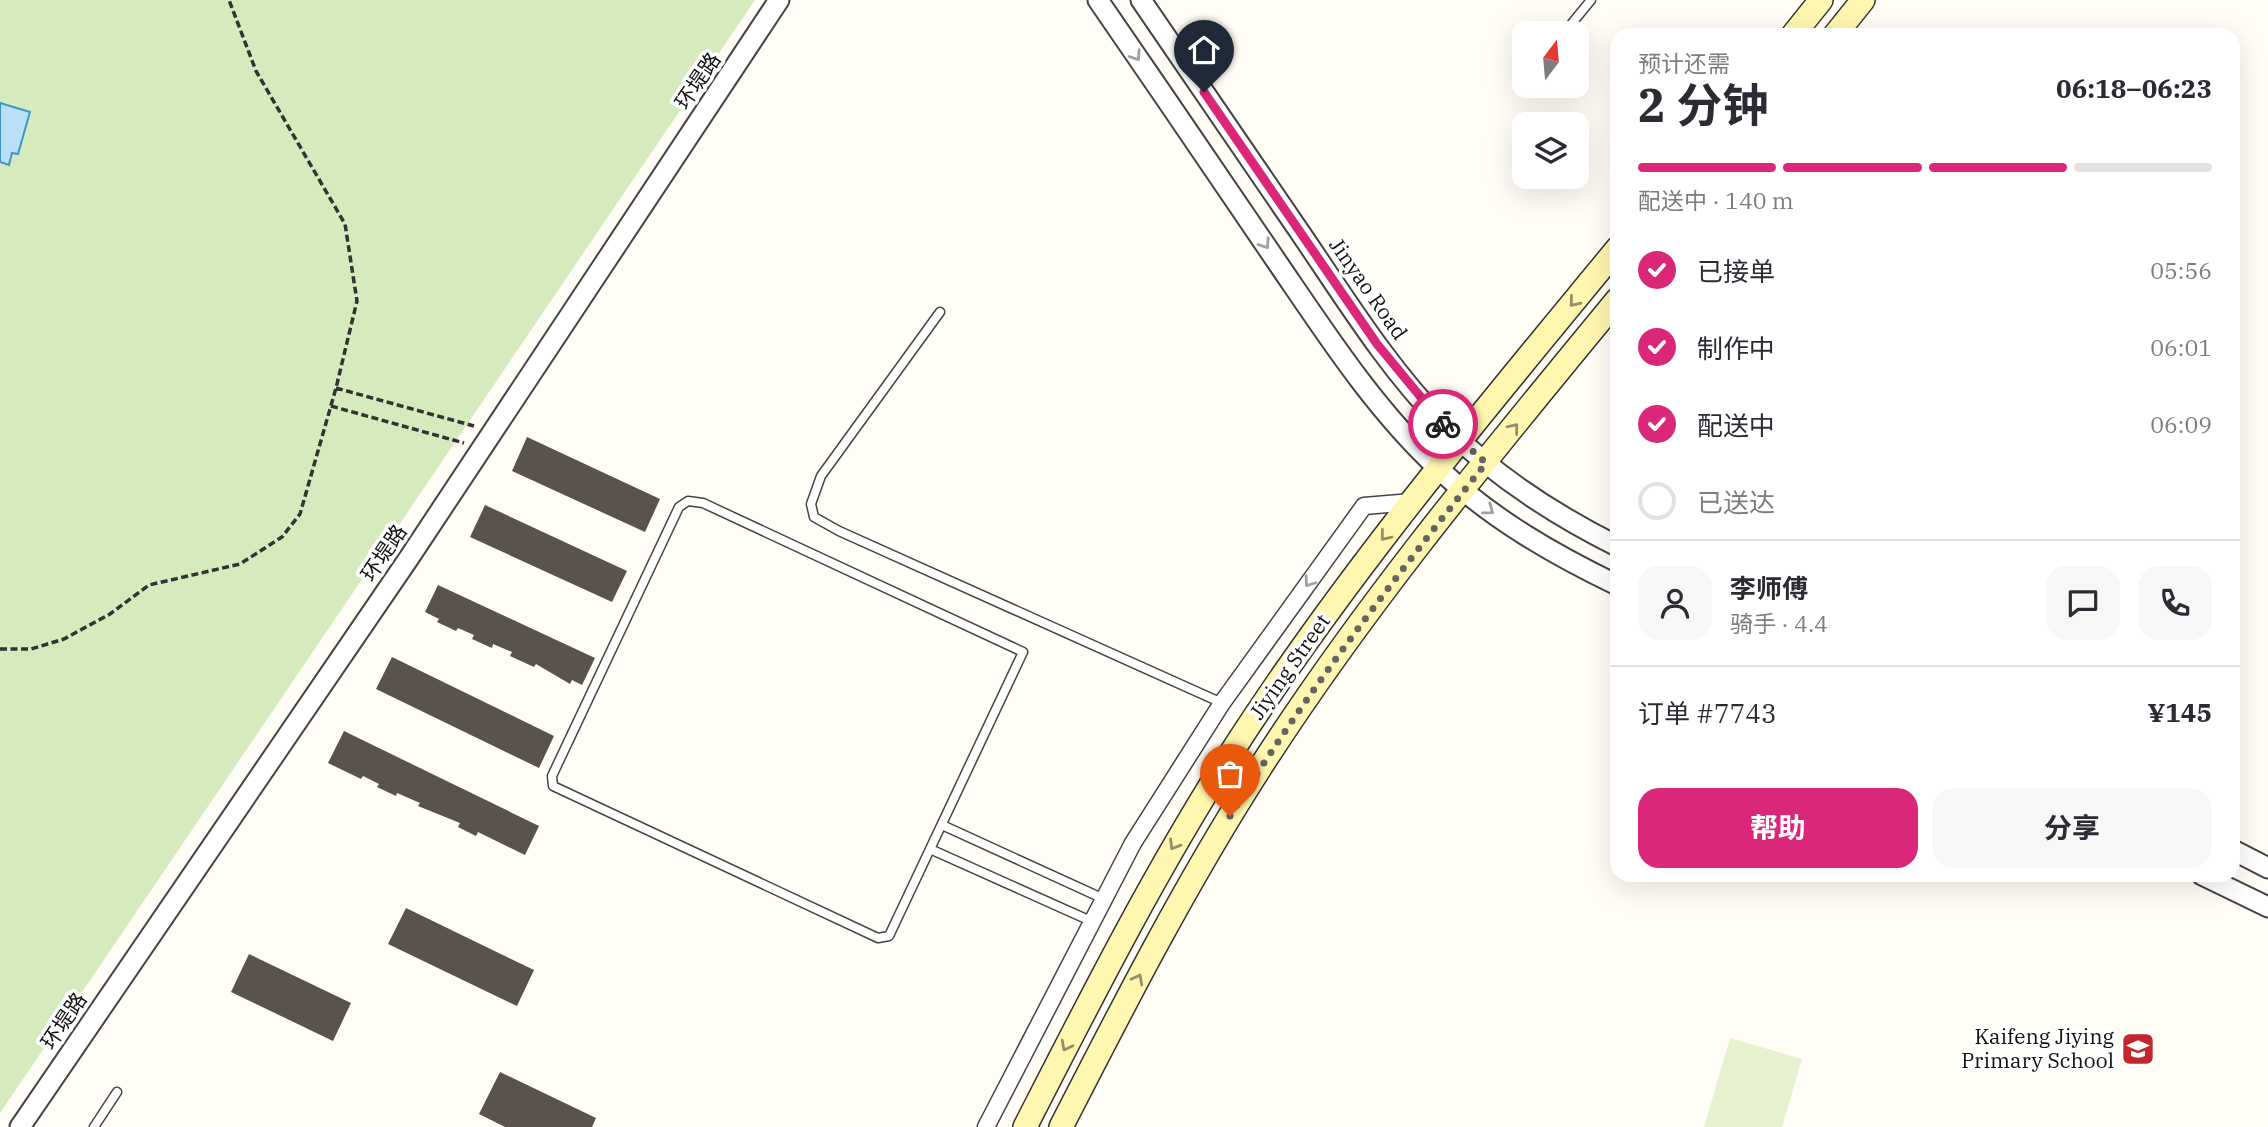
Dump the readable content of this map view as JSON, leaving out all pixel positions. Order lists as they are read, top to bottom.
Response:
{
  "streets": {
    "main road": ["Jiying Street"],
    "street": ["环堤路", "Jinyao Road"]
  },
  "crossings": [
    ["Jinyao Road", "Jiying Street"]
  ],
  "places": {
    "school or university": ["Kaifeng Jiying Primary School"]
  },
  "north": "top",
  "page": {
    "heading": ["2 分钟", "预计还需", "06:18–06:23"],
    "panel": [
      "李师傅",
      "骑手 · 4.4",
      "订单 #7743",
      "¥145"
    ],
    "bar": "配送中 · 140 m",
    "list": [
      ["已接单", "05:56"],
      ["制作中", "06:01"],
      ["配送中", "06:09"],
      "已送达"
    ],
    "buttons": ["帮助", "分享"]
  }
}
